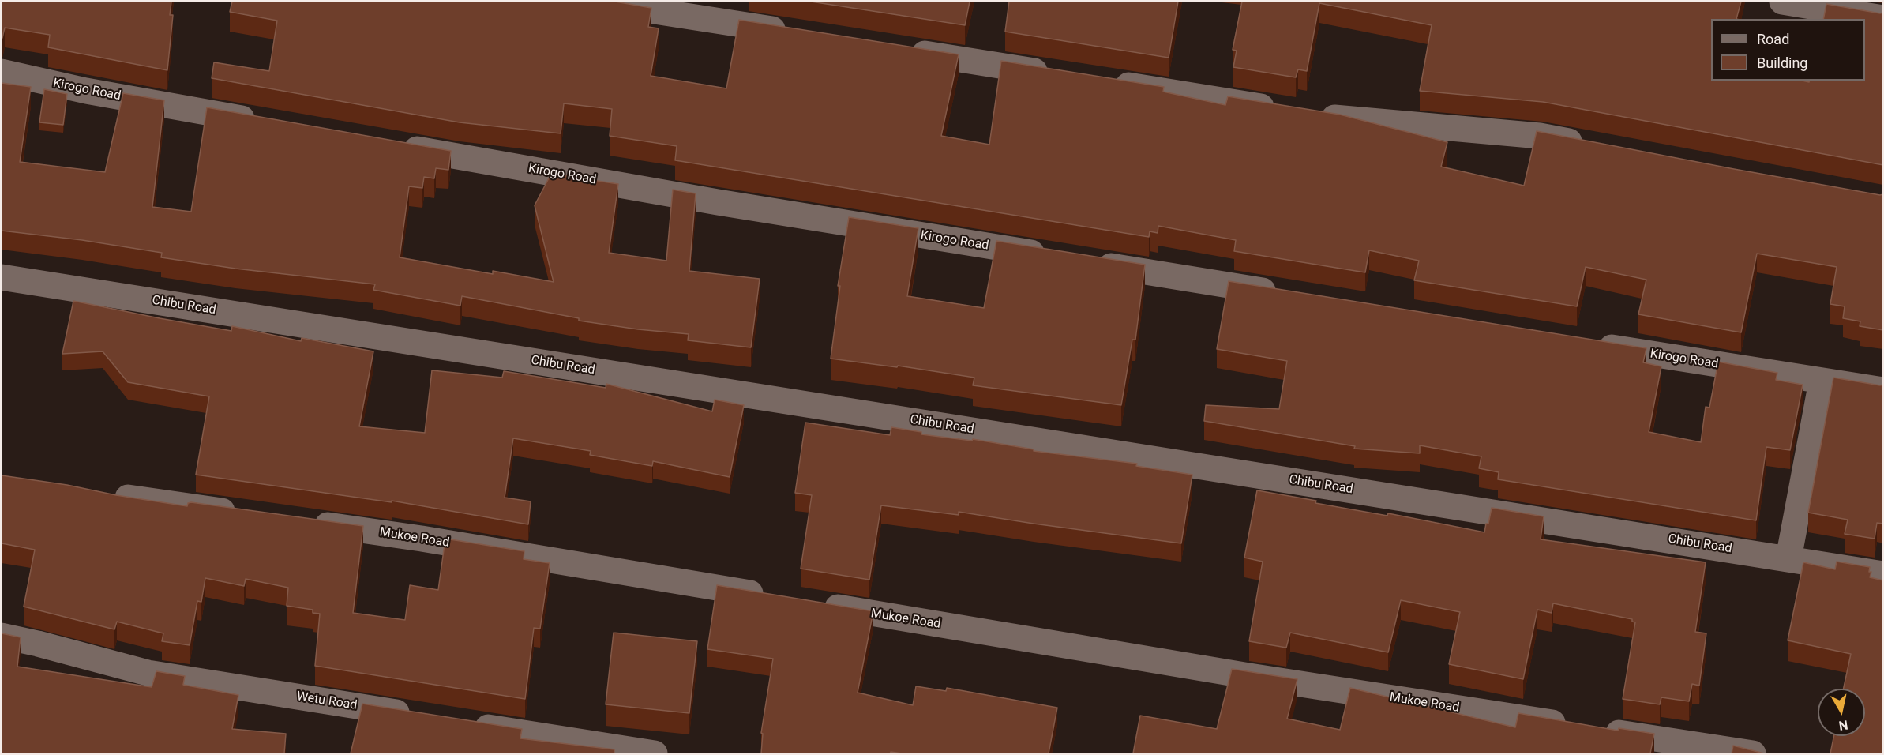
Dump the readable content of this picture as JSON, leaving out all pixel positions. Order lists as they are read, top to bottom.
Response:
{
  "streets": {
    "street": [
      "Kirogo Road",
      "Chibu Road",
      "Mukoe Road",
      "Wetu Road"
    ]
  },
  "legend": ["Road", "Building"],
  "north": "bottom"
}
